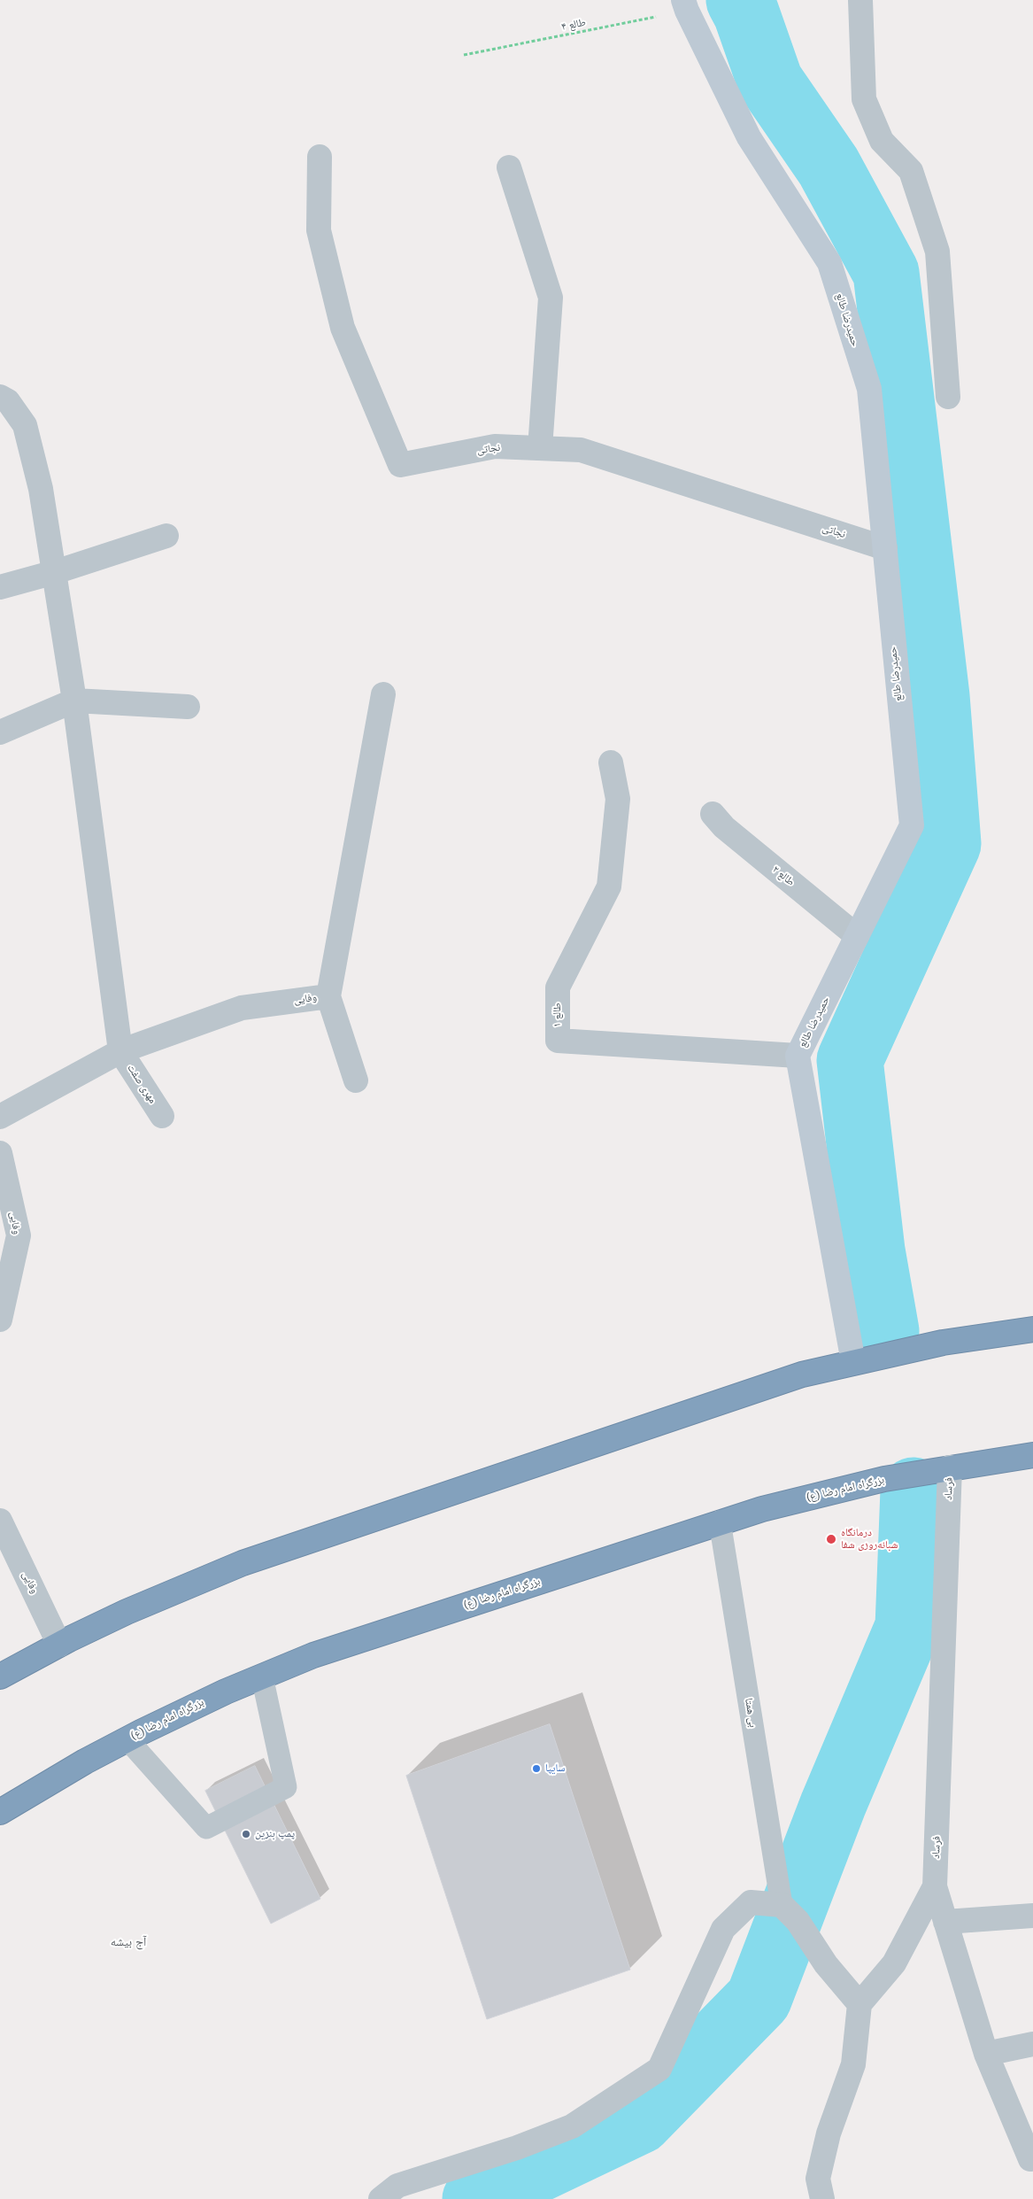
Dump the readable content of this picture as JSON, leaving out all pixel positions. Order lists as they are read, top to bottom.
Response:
{
  "streets": {
    "highway": ["بزرگراه امام رضا (ع)"],
    "main road": ["حمیدرضا طالع"],
    "street": [
      "نجاتی",
      "طالع ۲",
      "وفایی",
      "طالع ۱",
      "مهری صفت",
      "فرساد"
    ],
    "lane": ["بی همتا"],
    "path": ["طالع ۴"]
  },
  "crossings": [
    ["طالع ۴", "حمیدرضا طالع"],
    ["حمیدرضا طالع", "نجاتی"],
    ["حمیدرضا طالع", "طالع ۲"],
    ["حمیدرضا طالع", "طالع ۱"],
    ["وفایی", "مهری صفت"],
    ["بزرگراه امام رضا (ع)", "فرساد"],
    ["بزرگراه امام رضا (ع)", "بی همتا"]
  ],
  "districts": ["آج بیشه"],
  "places": ["درمانگاه شبانه‌روزی شفا", "سایپا", "پمپ بنزین"]
}
